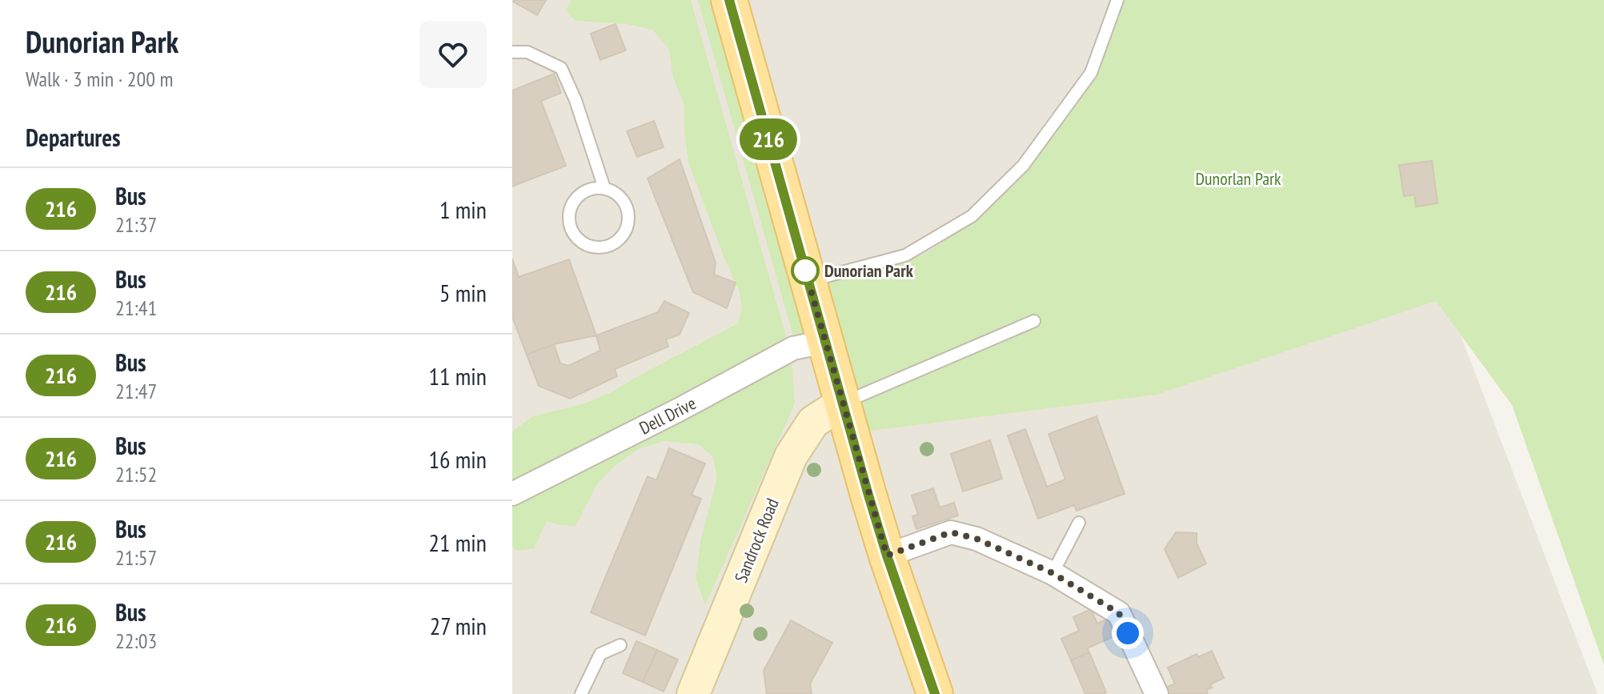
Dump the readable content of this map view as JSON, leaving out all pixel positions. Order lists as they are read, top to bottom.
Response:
{
  "streets": {
    "street": ["Dell Drive", "Sandrock Road"]
  },
  "parks": ["Dunorlan Park"],
  "places": ["Dunorian Park"],
  "lines": ["bus line 216"],
  "page": {
    "heading": [
      ["Dunorian Park", "Walk · 3 min · 200 m"],
      "Departures"
    ],
    "on_map": "216",
    "list": [
      {
        "mark": "216",
        "name": "Bus",
        "note": "21:37",
        "value": "1 min"
      },
      {
        "mark": "216",
        "name": "Bus",
        "note": "21:41",
        "value": "5 min"
      },
      {
        "mark": "216",
        "name": "Bus",
        "note": "21:47",
        "value": "11 min"
      },
      {
        "mark": "216",
        "name": "Bus",
        "note": "21:52",
        "value": "16 min"
      },
      {
        "mark": "216",
        "name": "Bus",
        "note": "21:57",
        "value": "21 min"
      },
      {
        "mark": "216",
        "name": "Bus",
        "note": "22:03",
        "value": "27 min"
      }
    ]
  }
}
